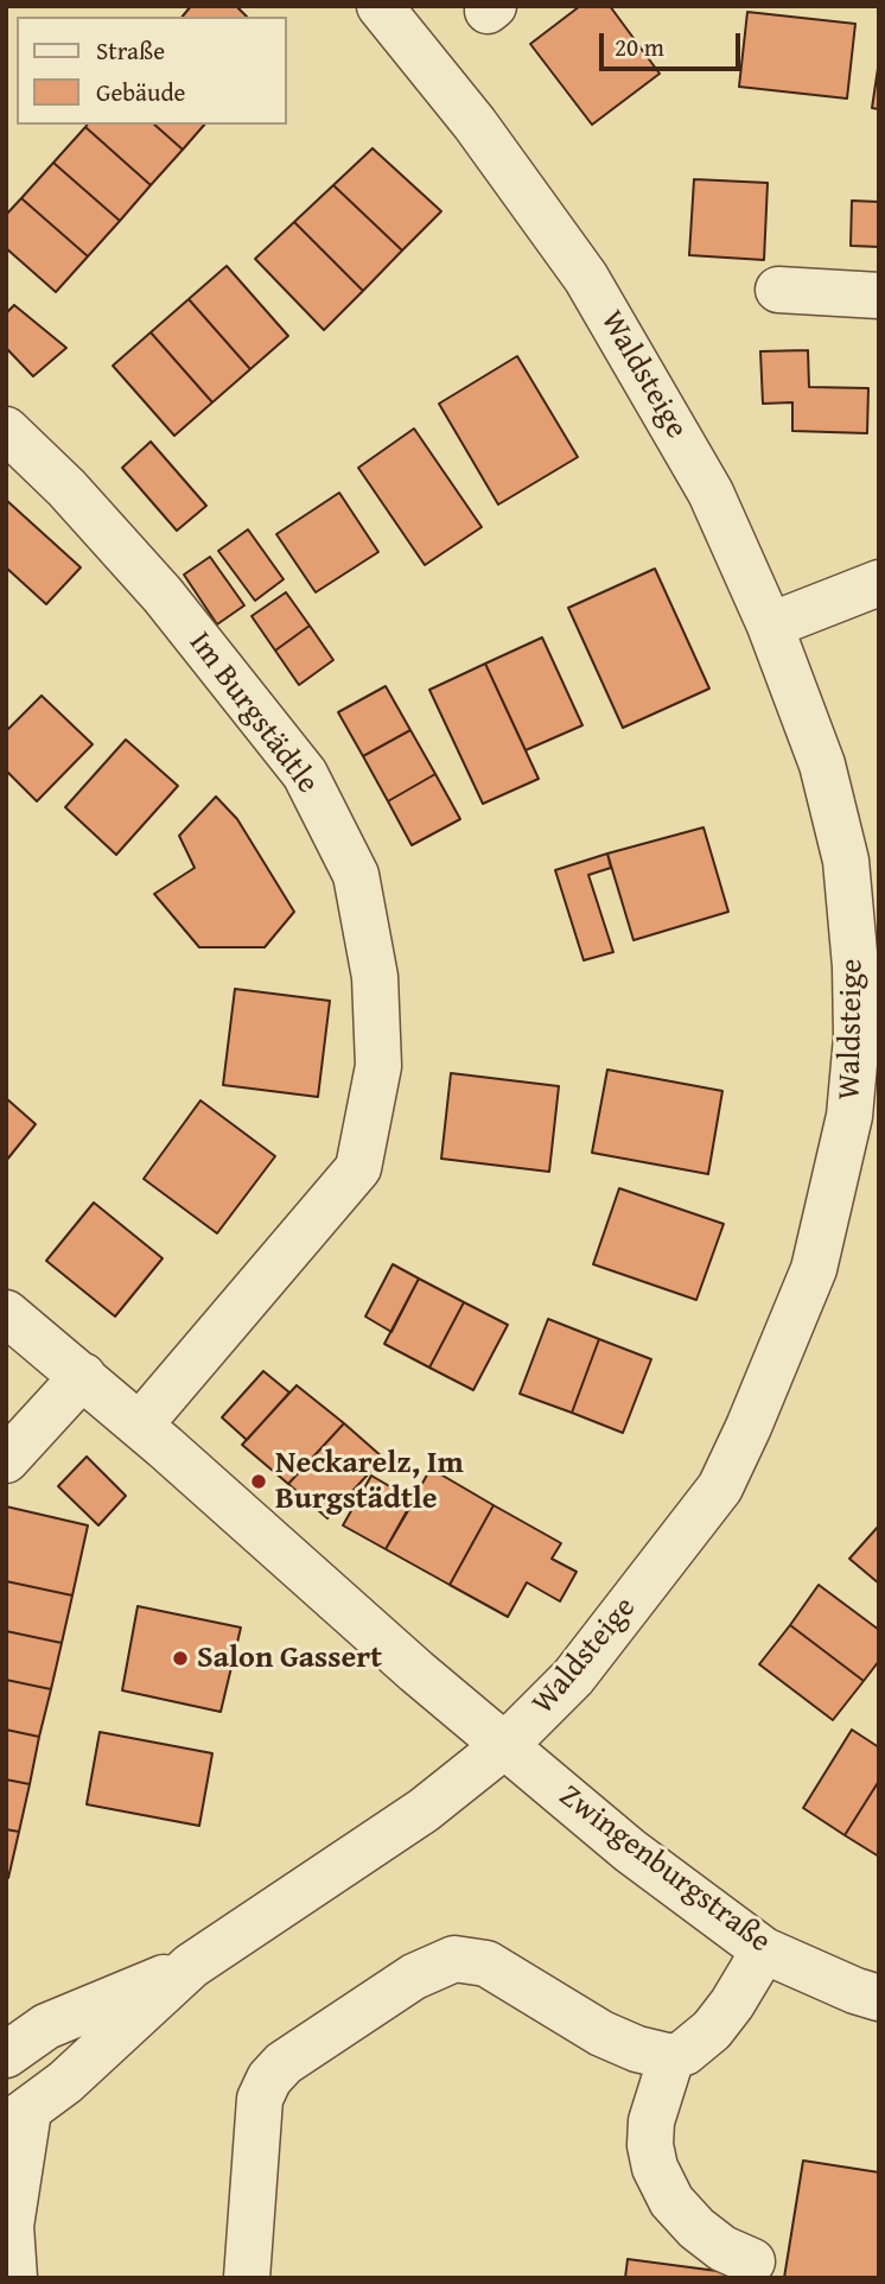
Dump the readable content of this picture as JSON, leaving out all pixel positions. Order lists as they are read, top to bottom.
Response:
{
  "streets": {
    "street": ["Waldsteige", "Im Burgstädtle", "Zwingenburgstraße"]
  },
  "crossings": [
    ["Waldsteige", "Zwingenburgstraße"],
    ["Im Burgstädtle", "Zwingenburgstraße"]
  ],
  "places": ["Neckarelz, Im Burgstädtle", "Salon Gassert"],
  "legend": ["Straße", "Gebäude"],
  "scale_bar": "20 m"
}
